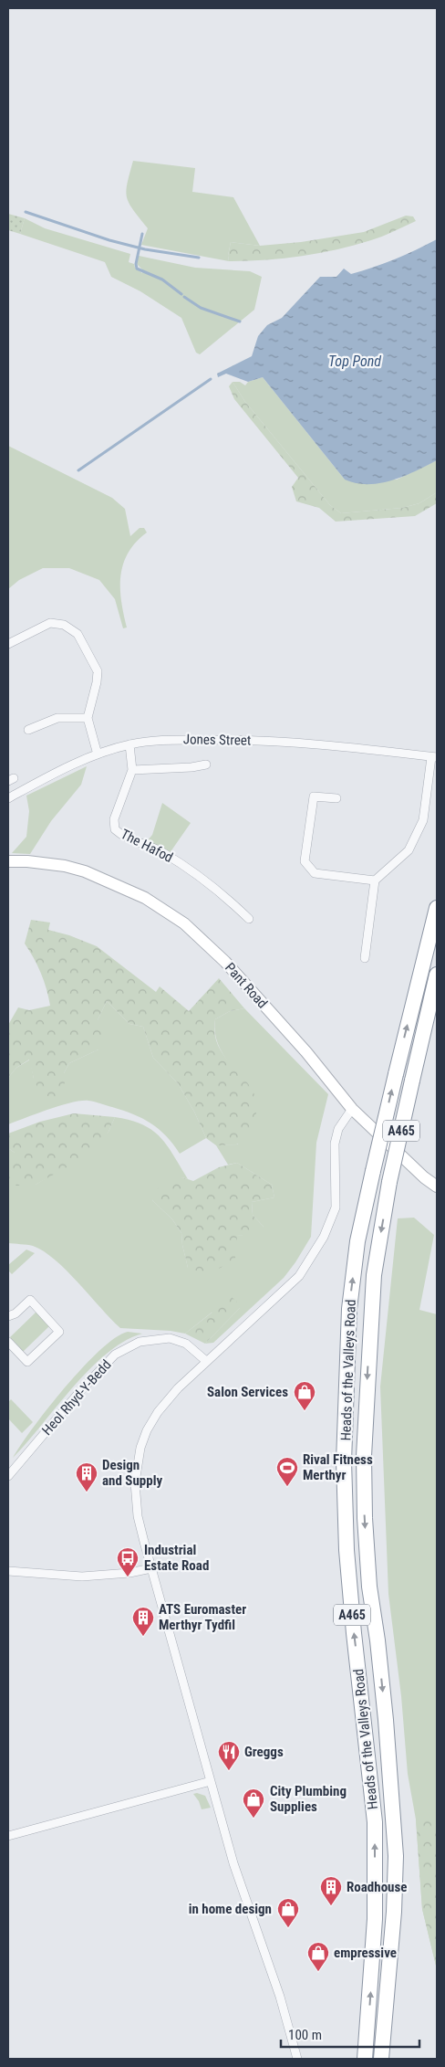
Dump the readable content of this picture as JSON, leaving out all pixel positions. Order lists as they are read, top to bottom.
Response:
{
  "streets": {
    "highway": ["A465", "Heads of the Valleys Road"],
    "street": [
      "Jones Street",
      "The Hafod",
      "Pant Road",
      "Heol Rhyd-Y-Bedd"
    ]
  },
  "crossings": [
    ["Jones Street", "The Hafod"]
  ],
  "water": ["Top Pond"],
  "places": {
    "shop": [
      "Salon Services",
      "City Plumbing Supplies",
      "in home design",
      "empressive"
    ],
    "sports": ["Rival Fitness Merthyr"],
    "building": ["Design and Supply", "ATS Euromaster Merthyr Tydfil", "Roadhouse"],
    "bus stop": ["Industrial Estate Road"],
    "restaurant": ["Greggs"]
  },
  "scale_bar": "100 m"
}
